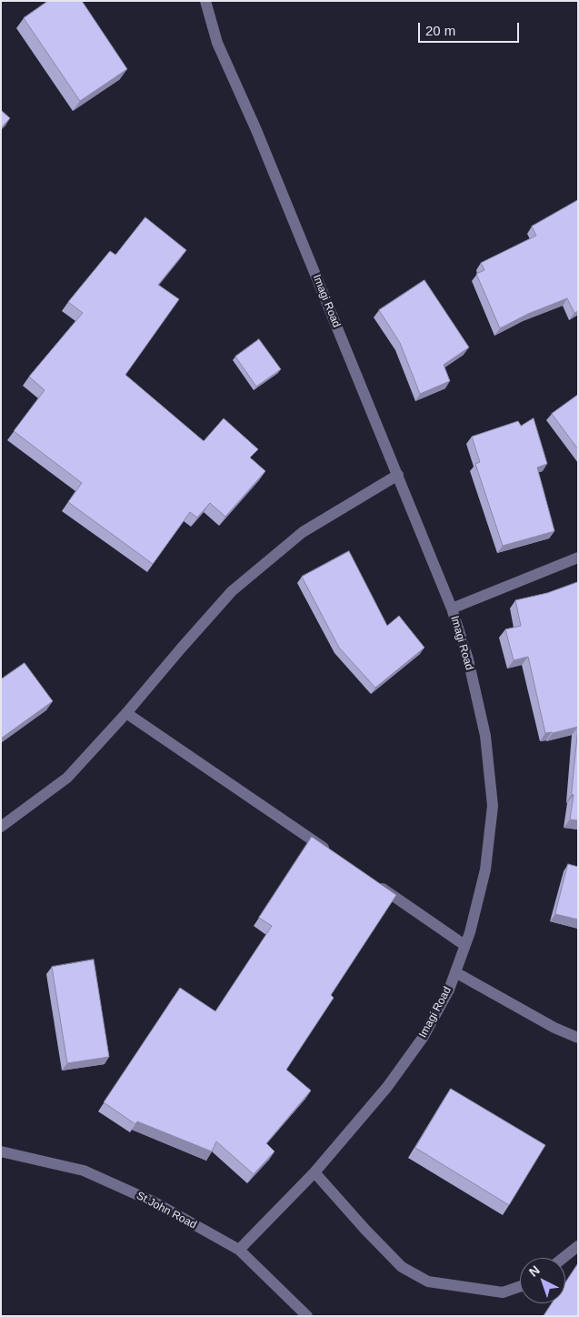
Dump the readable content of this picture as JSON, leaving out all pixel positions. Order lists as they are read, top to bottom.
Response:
{
  "streets": {
    "street": ["Imagi Road", "St.John Road"]
  },
  "crossings": [
    ["Imagi Road", "St.John Road"]
  ],
  "scale_bar": "20 m",
  "north": "top left"
}
